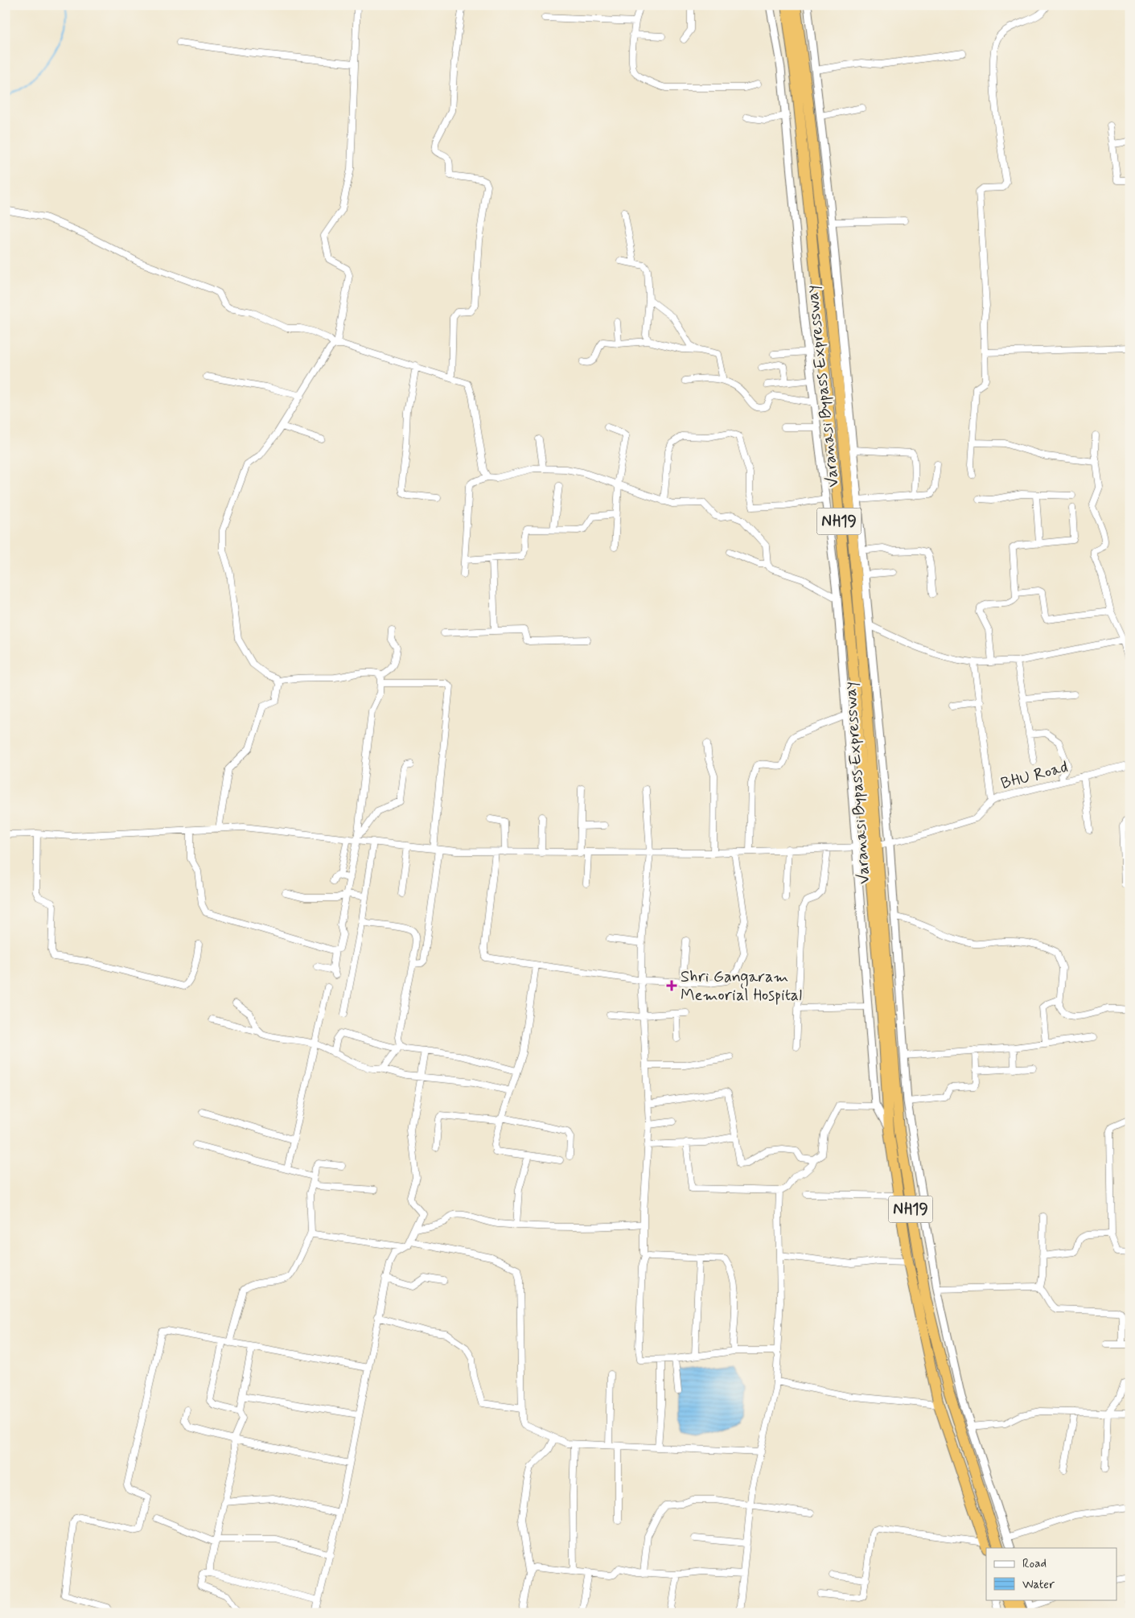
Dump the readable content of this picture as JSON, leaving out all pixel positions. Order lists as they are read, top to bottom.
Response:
{
  "streets": {
    "highway": ["Varanasi Bypass Expressway", "NH19"],
    "street": ["BHU Road"]
  },
  "places": {
    "health": ["Shri Gangaram Memorial Hospital"]
  },
  "legend": ["Road", "Water"]
}
